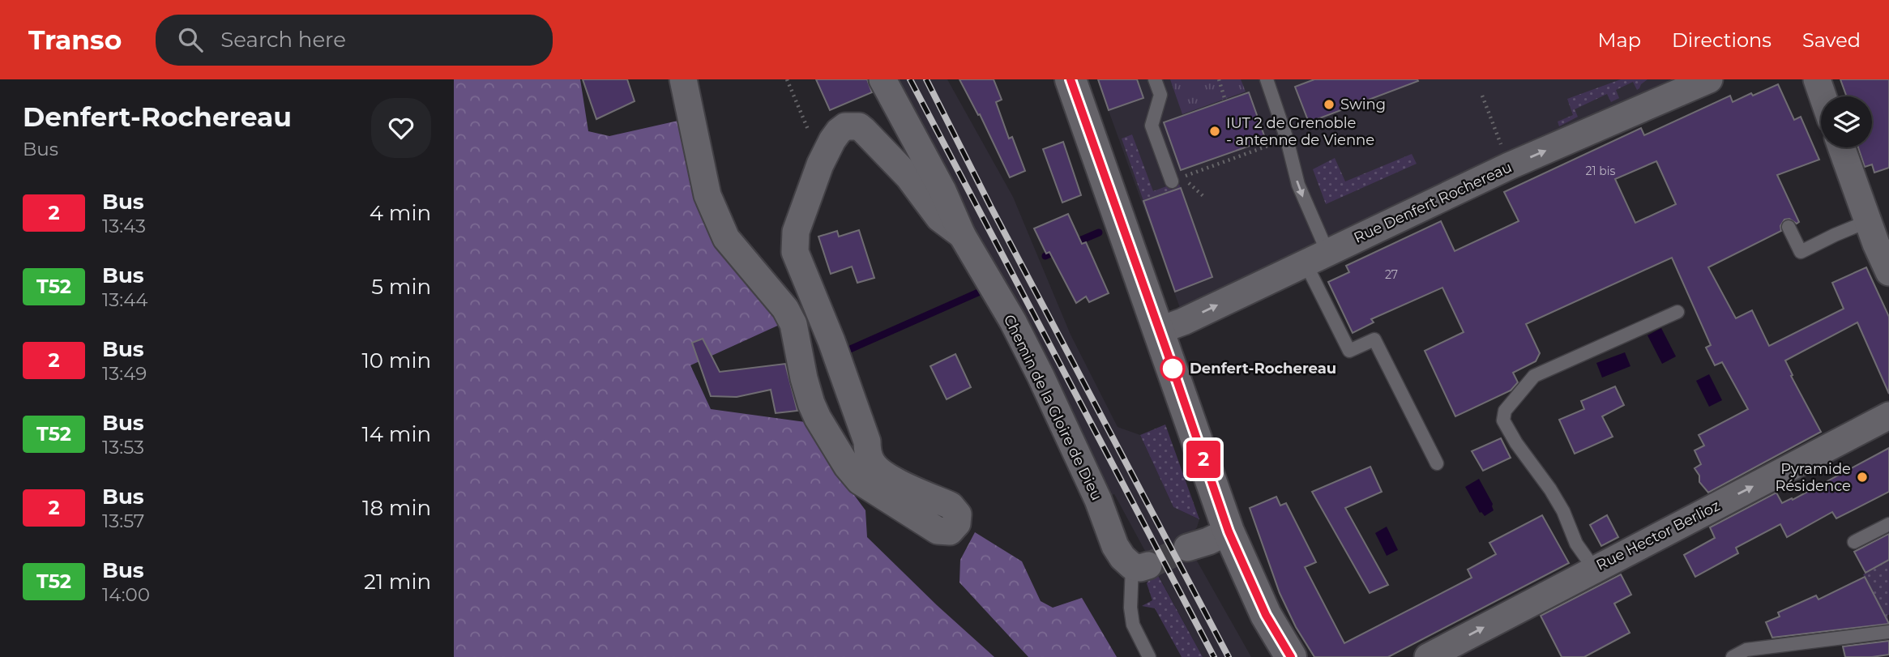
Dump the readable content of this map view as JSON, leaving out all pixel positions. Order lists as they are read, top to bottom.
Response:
{
  "streets": {
    "street": ["Rue Denfert Rochereau", "Chemin de la Gloire de Dieu", "Rue Hector Berlioz"]
  },
  "one_way": ["Rue Denfert Rochereau", "Rue Hector Berlioz"],
  "places": [
    "Swing",
    "IUT 2 de Grenoble - antenne de Vienne",
    "Denfert-Rochereau",
    "Pyramide Résidence"
  ],
  "lines": ["bus line 2"],
  "house_numbers": ["21 bis", "27"],
  "page": {
    "header": "Transo",
    "search": "Search here",
    "nav": ["Map", "Directions", "Saved"],
    "heading": ["Denfert-Rochereau", "Bus"],
    "on_map": "2",
    "list": [
      {
        "mark": "2",
        "name": "Bus",
        "note": "13:43",
        "value": "4 min"
      },
      {
        "mark": "T52",
        "name": "Bus",
        "note": "13:44",
        "value": "5 min"
      },
      {
        "mark": "2",
        "name": "Bus",
        "note": "13:49",
        "value": "10 min"
      },
      {
        "mark": "T52",
        "name": "Bus",
        "note": "13:53",
        "value": "14 min"
      },
      {
        "mark": "2",
        "name": "Bus",
        "note": "13:57",
        "value": "18 min"
      },
      {
        "mark": "T52",
        "name": "Bus",
        "note": "14:00",
        "value": "21 min"
      }
    ]
  }
}
